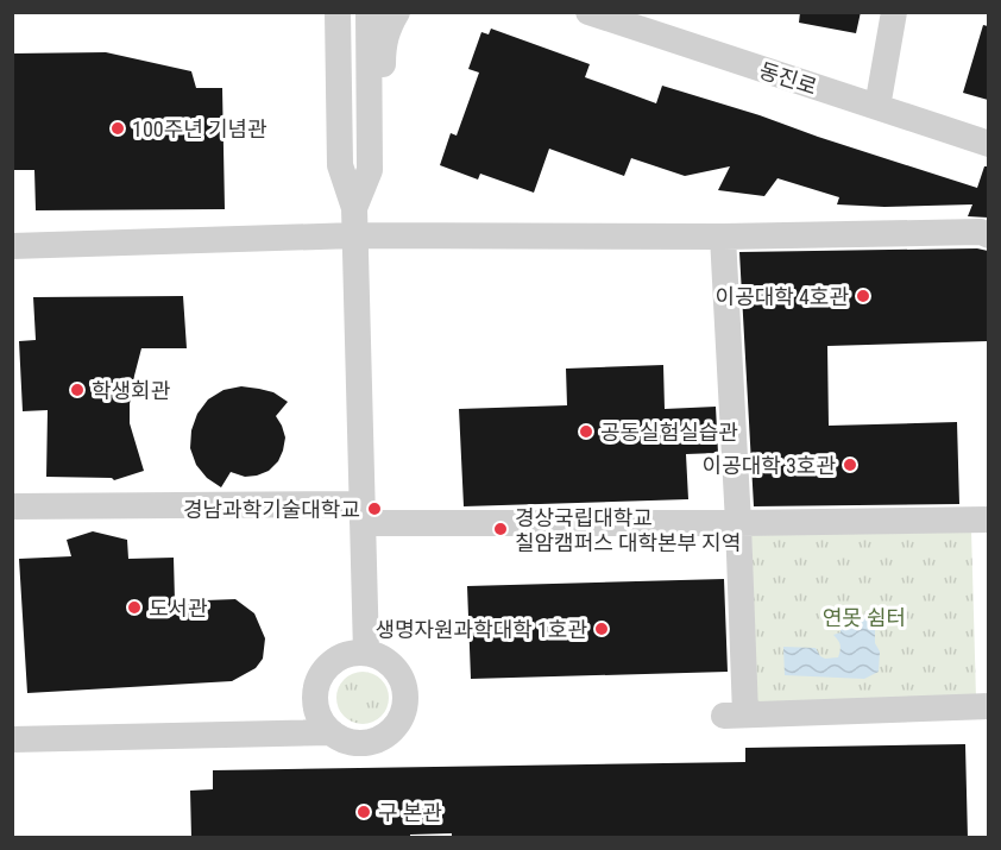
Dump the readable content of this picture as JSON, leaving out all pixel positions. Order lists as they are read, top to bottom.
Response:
{
  "streets": {
    "street": ["동진로"]
  },
  "parks": ["연못 쉼터"],
  "places": [
    "100주년 기념관",
    "이공대학 4호관",
    "학생회관",
    "공동실험실습관",
    "이공대학 3호관",
    "경남과학기술대학교",
    "경상국립대학교 칠암캠퍼스 대학본부 지역",
    "도서관",
    "생명자원과학대학 1호관",
    "구 본관"
  ]
}
